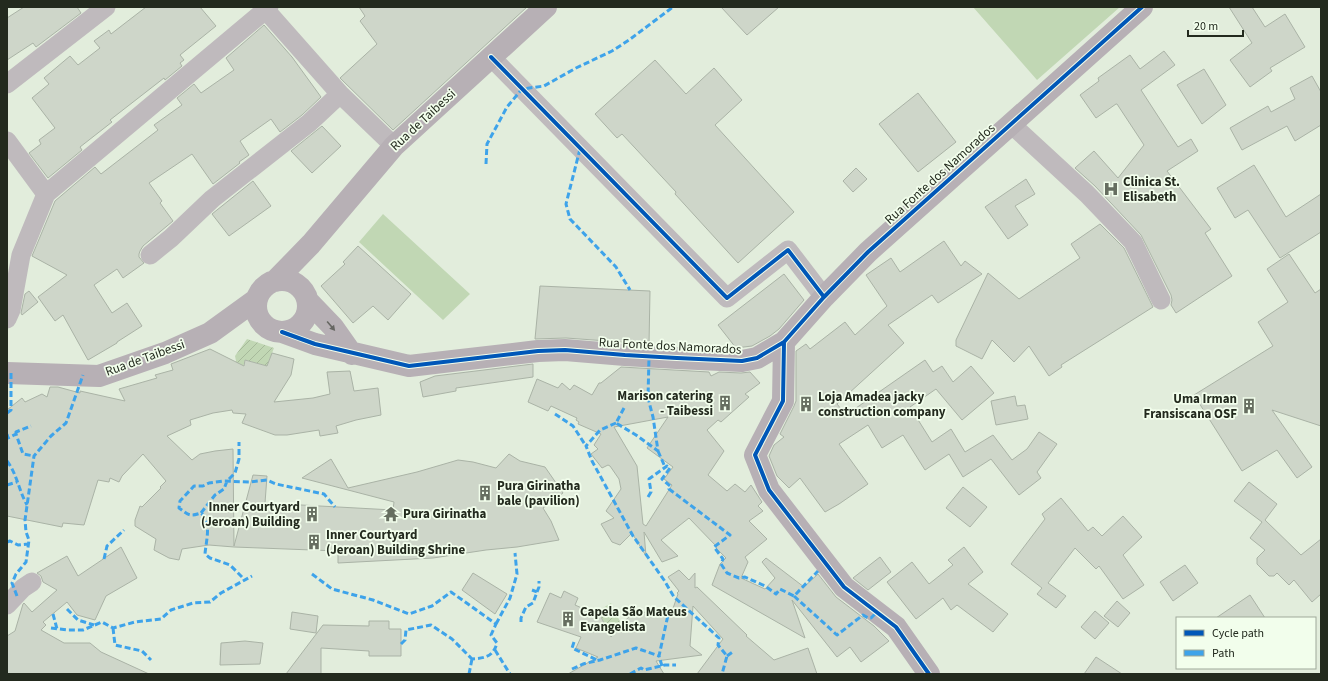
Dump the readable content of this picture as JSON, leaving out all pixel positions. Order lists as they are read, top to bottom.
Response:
{
  "streets": {
    "street": ["Rua de Taibessi", "Rua Fonte dos Namorados"]
  },
  "crossings": [
    ["Rua de Taibessi", "Rua Fonte dos Namorados"]
  ],
  "places": {
    "hospital": ["Clinica St. Elisabeth"],
    "building": [
      "Marison catering - Taibessi",
      "Loja Amadea jacky construction company",
      "Uma Irman Fransiscana OSF",
      "Pura Girinatha bale (pavilion)",
      "Inner Courtyard (Jeroan) Building",
      "Inner Courtyard (Jeroan) Building Shrine",
      "Capela São Mateus Evangelista"
    ],
    "temple": ["Pura Girinatha"]
  },
  "legend": ["Cycle path", "Path"],
  "scale_bar": "20 m"
}
